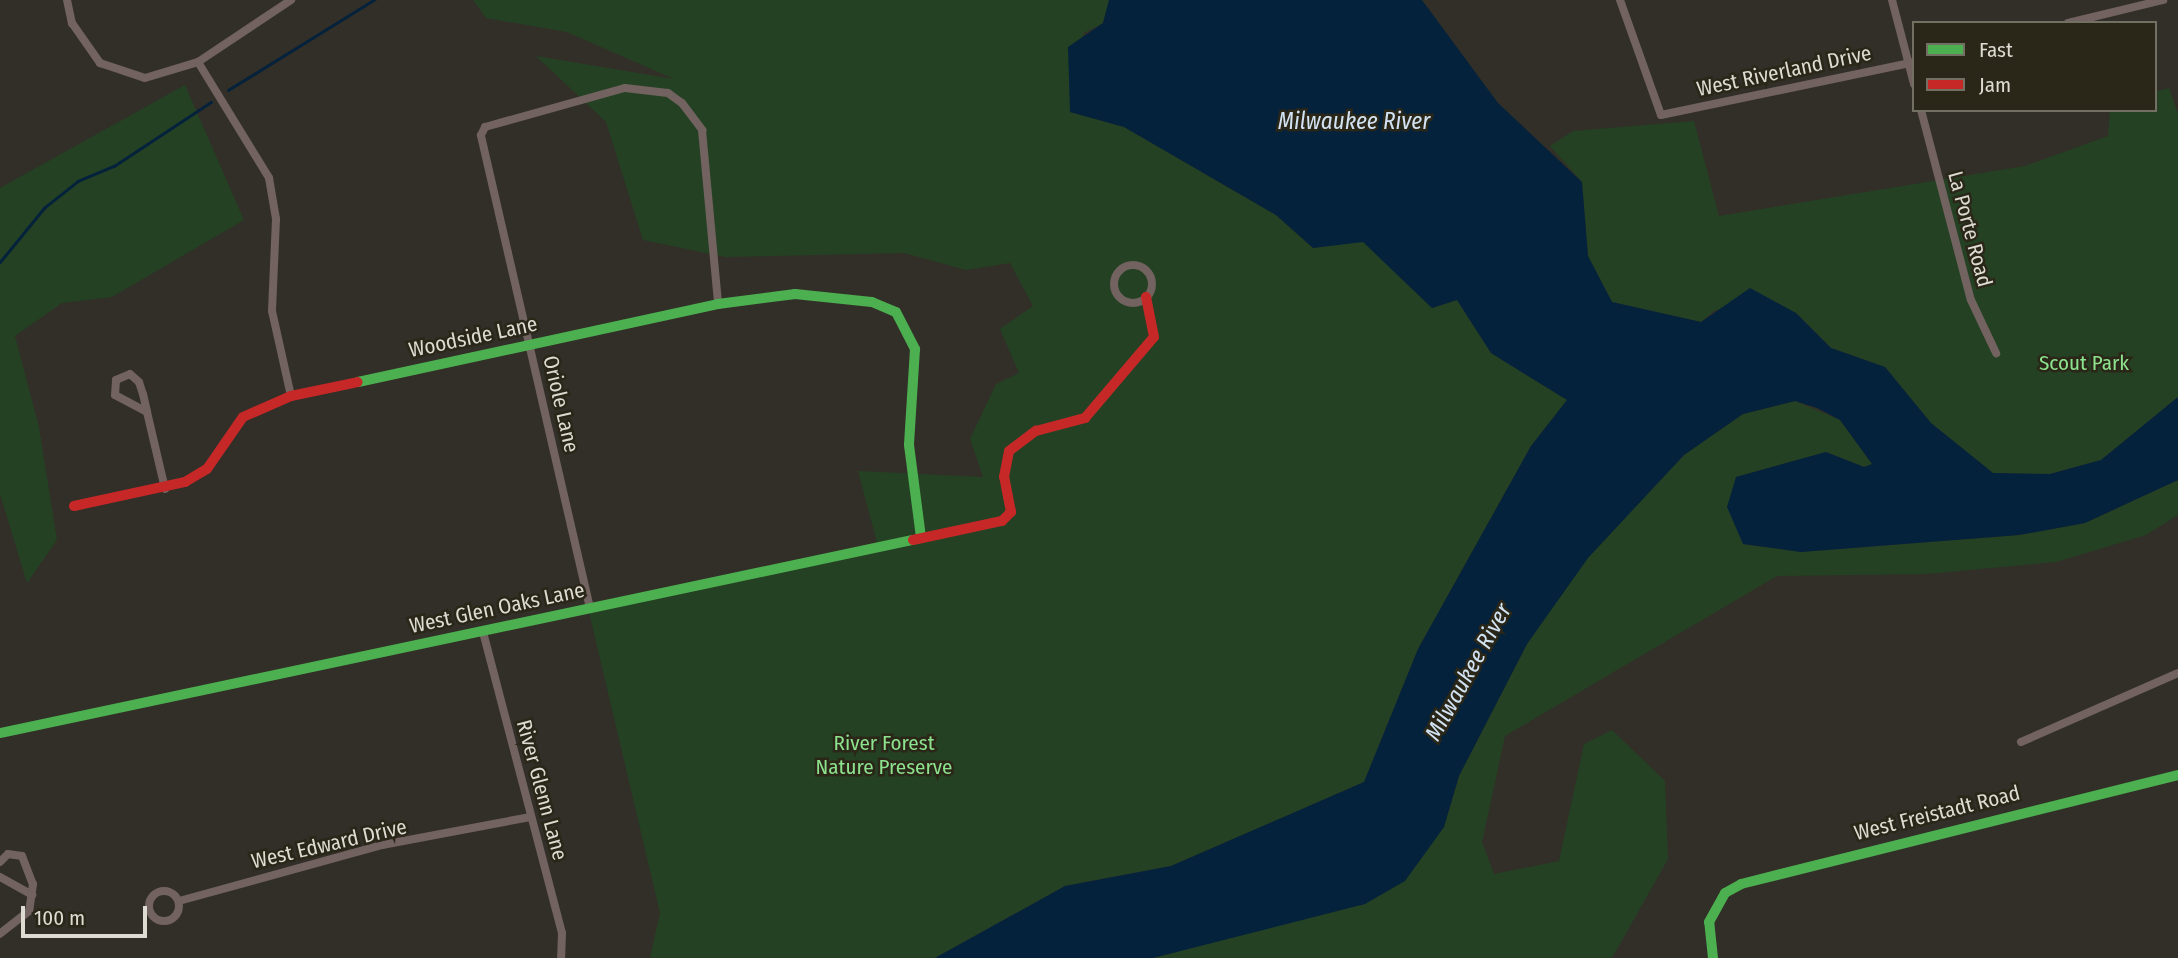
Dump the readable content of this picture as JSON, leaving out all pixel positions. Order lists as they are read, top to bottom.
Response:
{
  "streets": {
    "street": [
      "West Riverland Drive",
      "La Porte Road",
      "Woodside Lane",
      "Oriole Lane",
      "West Glen Oaks Lane",
      "River Glenn Lane",
      "West Freistadt Road",
      "West Edward Drive"
    ]
  },
  "crossings": [
    ["Woodside Lane", "Oriole Lane"],
    ["Woodside Lane", "West Glen Oaks Lane"],
    ["Oriole Lane", "West Glen Oaks Lane"],
    ["West Glen Oaks Lane", "River Glenn Lane"],
    ["River Glenn Lane", "West Edward Drive"]
  ],
  "water": ["Milwaukee River"],
  "parks": ["Scout Park", "River Forest Nature Preserve"],
  "legend": ["Fast", "Jam"],
  "scale_bar": "100 m"
}
